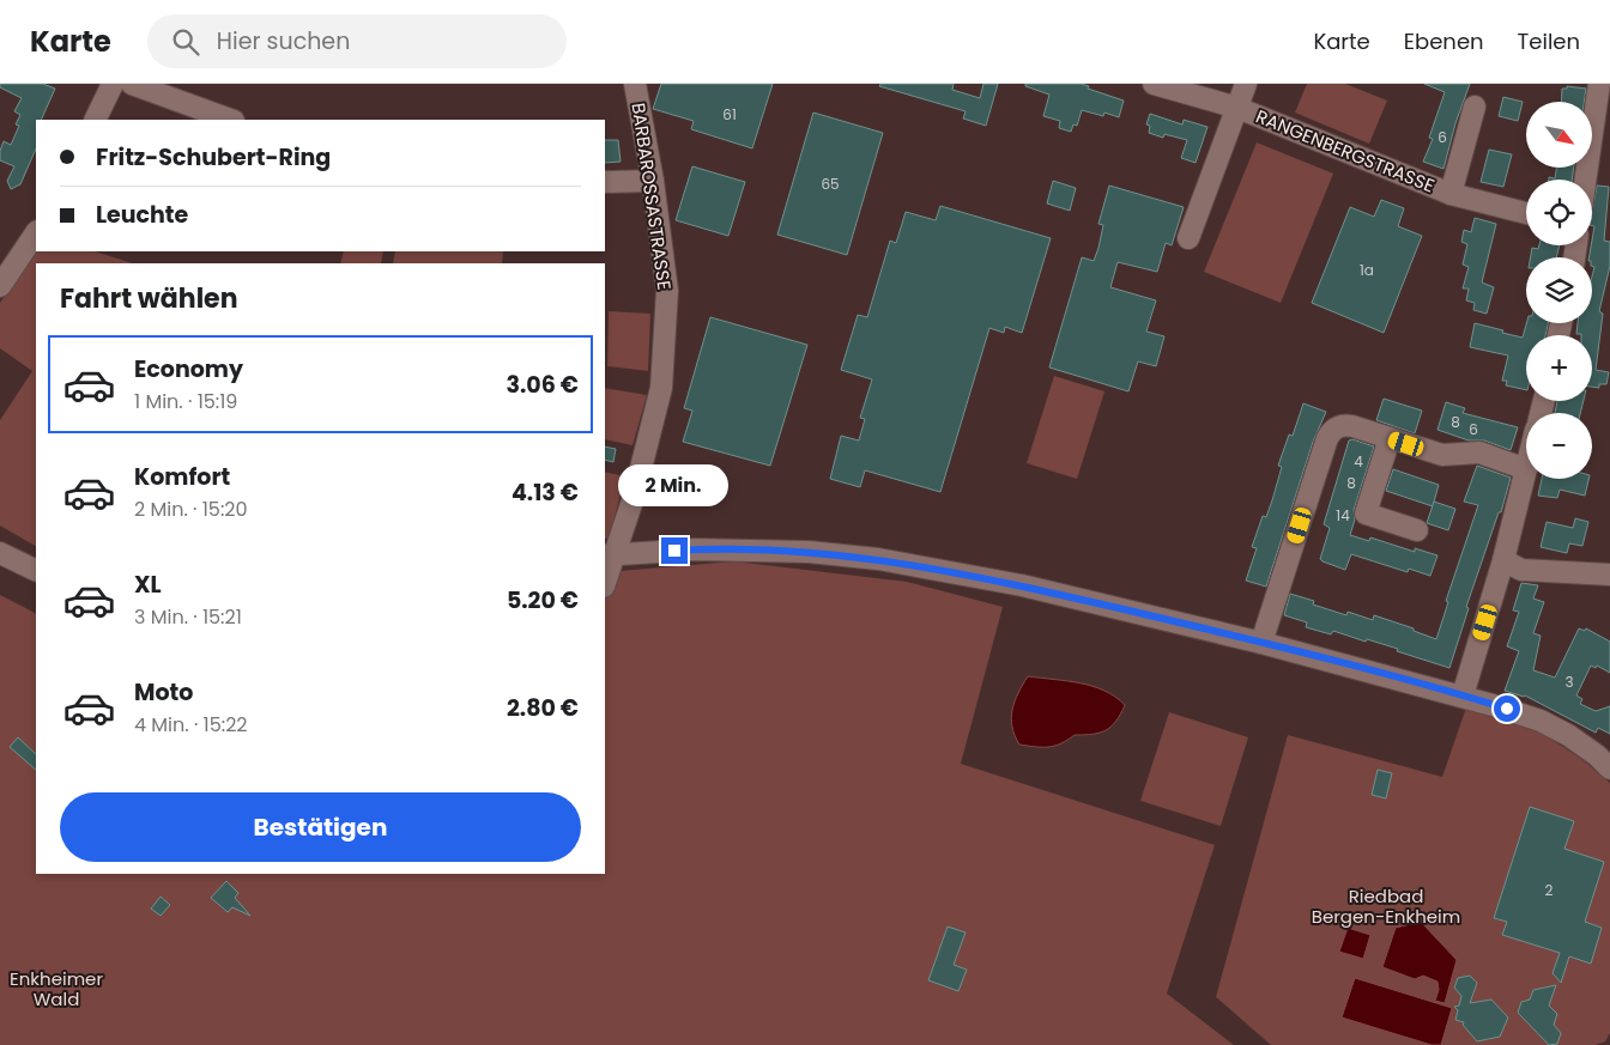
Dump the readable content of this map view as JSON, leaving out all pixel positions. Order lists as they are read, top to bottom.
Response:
{
  "streets": {
    "street": ["RANGENBERGSTRASSE", "BARBAROSSASTRASSE"]
  },
  "parks": ["Riedbad Bergen-Enkheim", "Enkheimer Wald"],
  "house_numbers": [
    "61",
    "6",
    "65",
    "1a",
    "8",
    "6",
    "4",
    "8",
    "14",
    "3",
    "2"
  ],
  "north": "bottom right",
  "page": {
    "header": "Karte",
    "search": "Hier suchen",
    "nav": ["Karte", "Ebenen", "Teilen"],
    "map_buttons": ["+", "−"],
    "banner": ["Fritz-Schubert-Ring", "Leuchte"],
    "heading": "Fahrt wählen",
    "list": [
      {
        "name": "Economy",
        "note": "1 Min. · 15:19",
        "value": "3.06 €"
      },
      {
        "name": "Komfort",
        "note": "2 Min. · 15:20",
        "value": "4.13 €"
      },
      {
        "name": "XL",
        "note": "3 Min. · 15:21",
        "value": "5.20 €"
      },
      {
        "name": "Moto",
        "note": "4 Min. · 15:22",
        "value": "2.80 €"
      }
    ],
    "bubble": "2 Min.",
    "buttons": "Bestätigen"
  }
}
